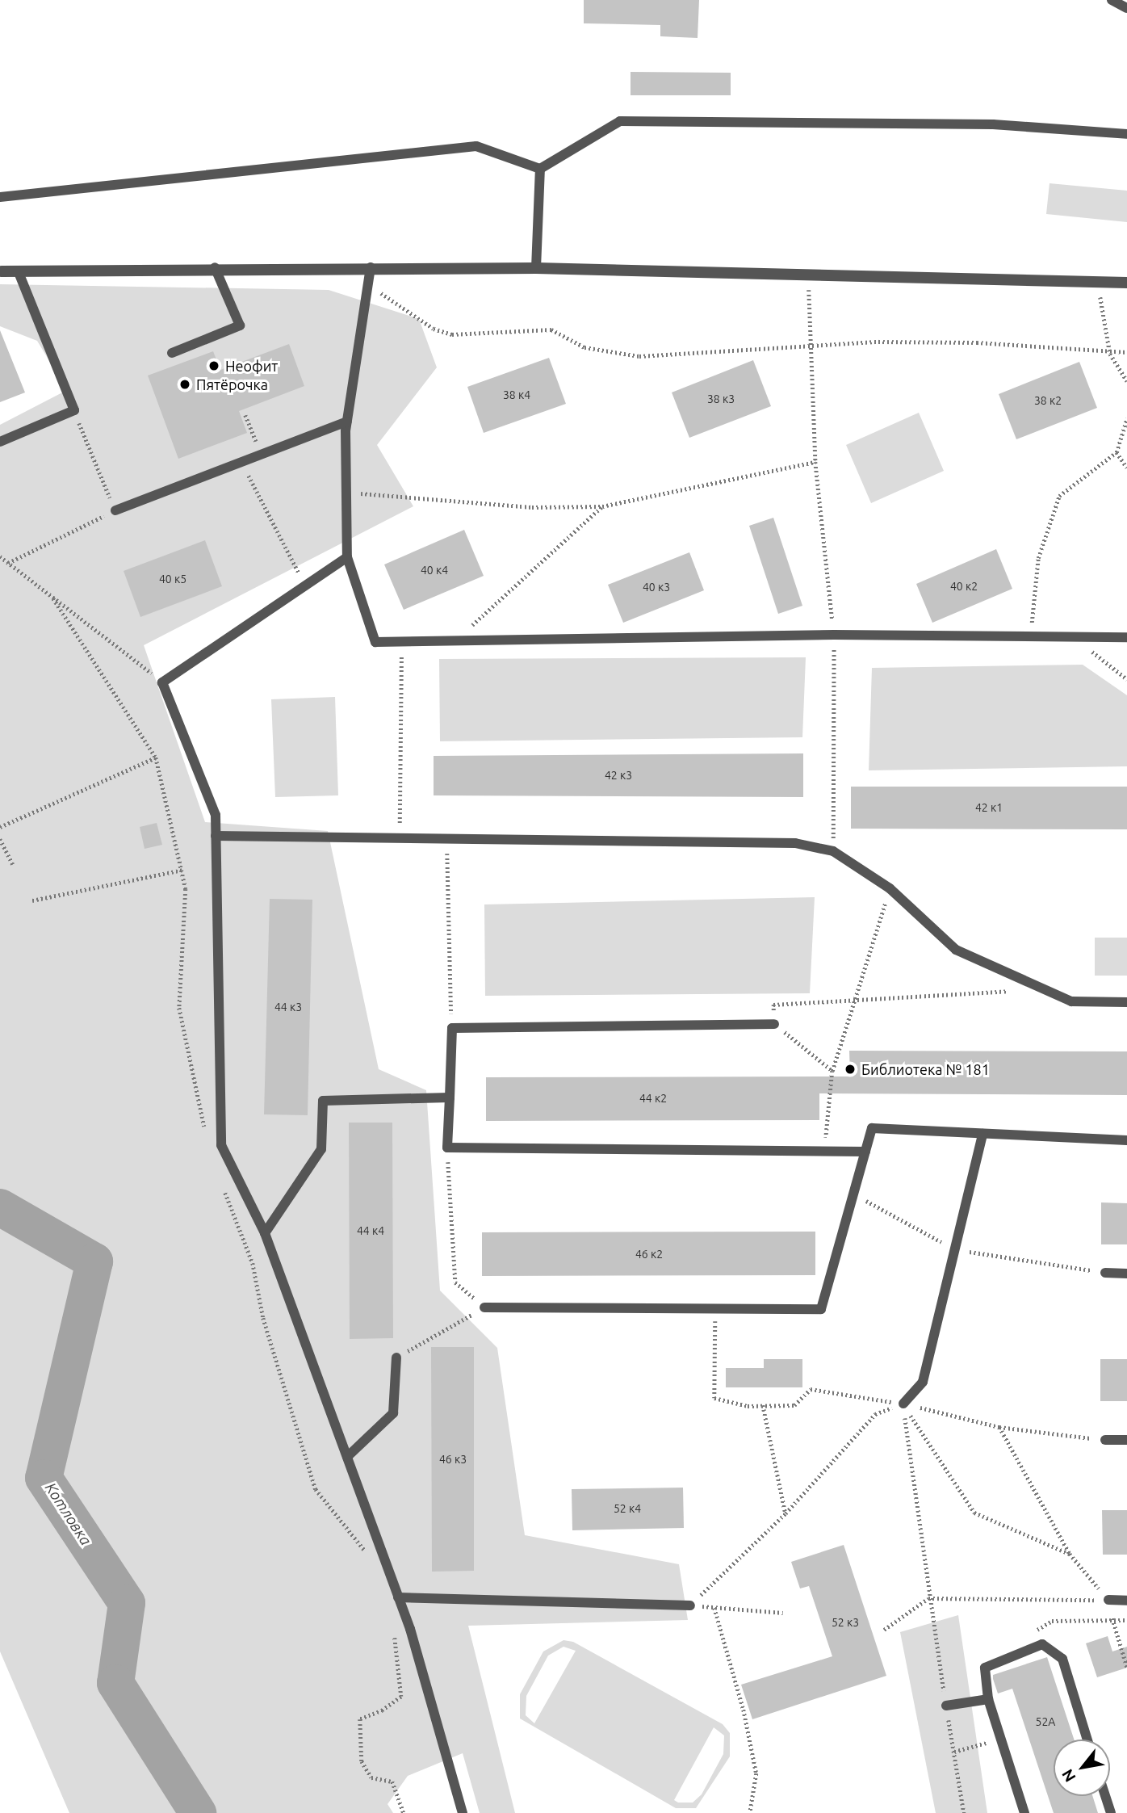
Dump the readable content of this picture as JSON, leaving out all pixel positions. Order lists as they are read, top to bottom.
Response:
{
  "water": ["Котловка"],
  "places": ["Неофит", "Пятёрочка", "Библиотека № 181"],
  "house_numbers": [
    "38 к4",
    "38 к3",
    "38 к2",
    "40 к4",
    "40 к5",
    "40 к2",
    "40 к3",
    "42 к3",
    "42 к1",
    "44 к3",
    "44 к2",
    "44 к4",
    "46 к2",
    "46 к3",
    "52 к4",
    "52 к3",
    "52А"
  ],
  "north": "bottom left"
}
